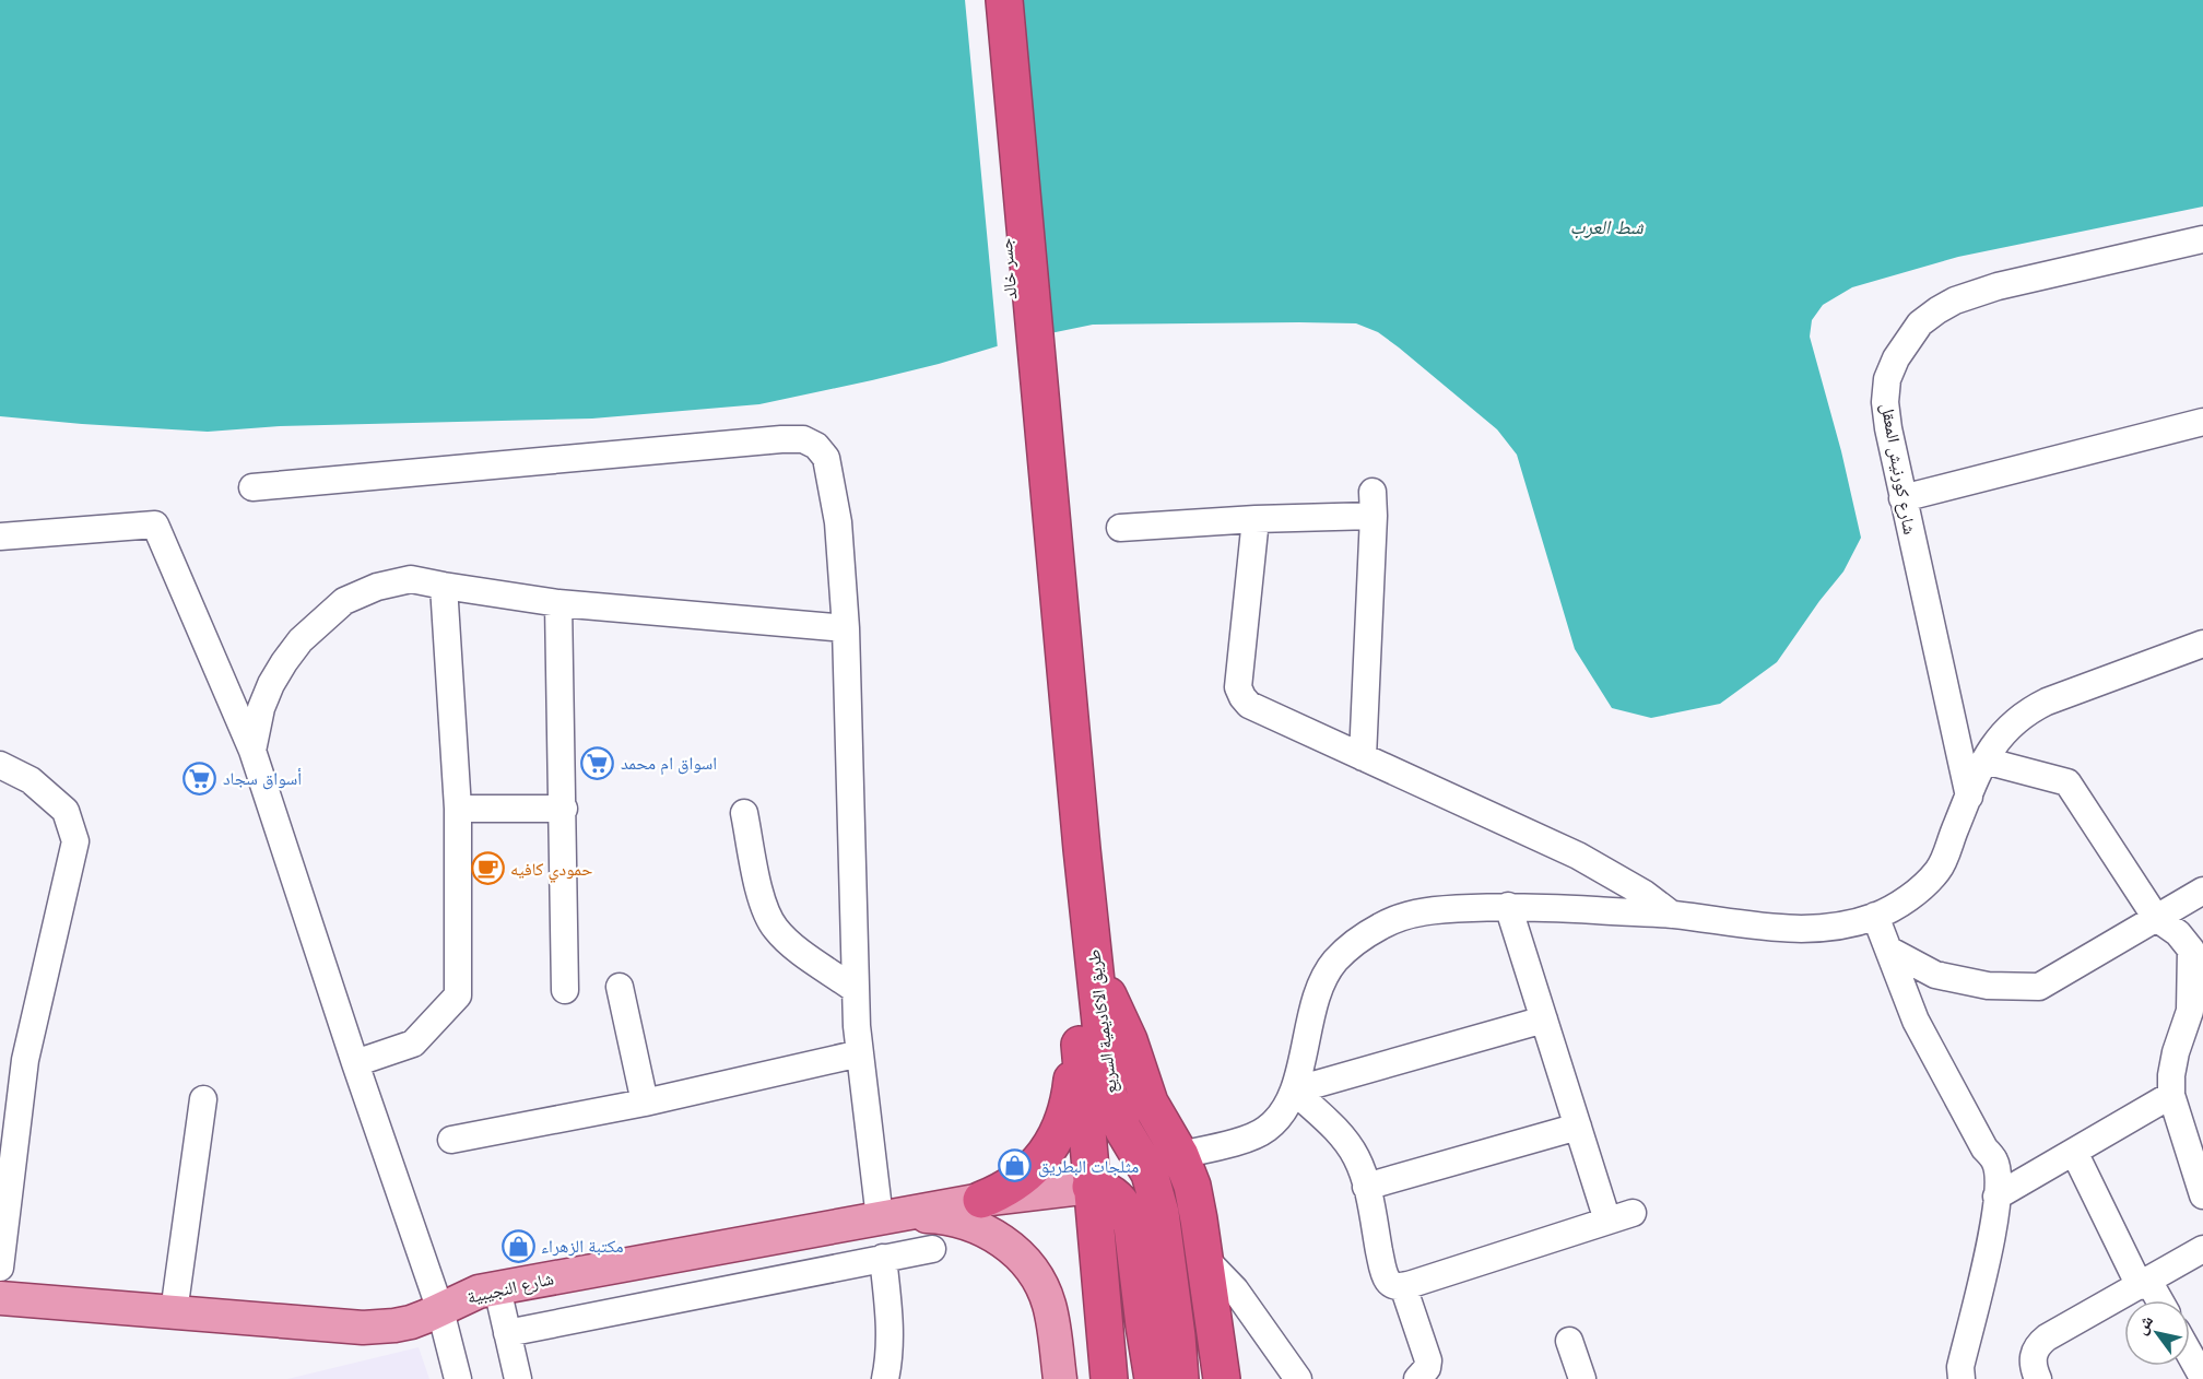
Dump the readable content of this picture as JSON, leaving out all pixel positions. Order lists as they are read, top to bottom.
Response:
{
  "streets": {
    "highway": ["جسر خالد", "طريق الاكاديمية السريع"],
    "main road": ["شارع النجيبية"],
    "street": ["شارع كورنيش المعقل"]
  },
  "crossings": [
    ["طريق الاكاديمية السريع", "شارع النجيبية"]
  ],
  "water": ["شط العرب"],
  "places": {
    "supermarket": ["اسواق ام محمد", "أسواق سجاد"],
    "cafe": ["حمودي كافيه"],
    "shop": ["مثلجات البطريق", "مكتبة الزهراء"]
  },
  "north": "top left"
}
